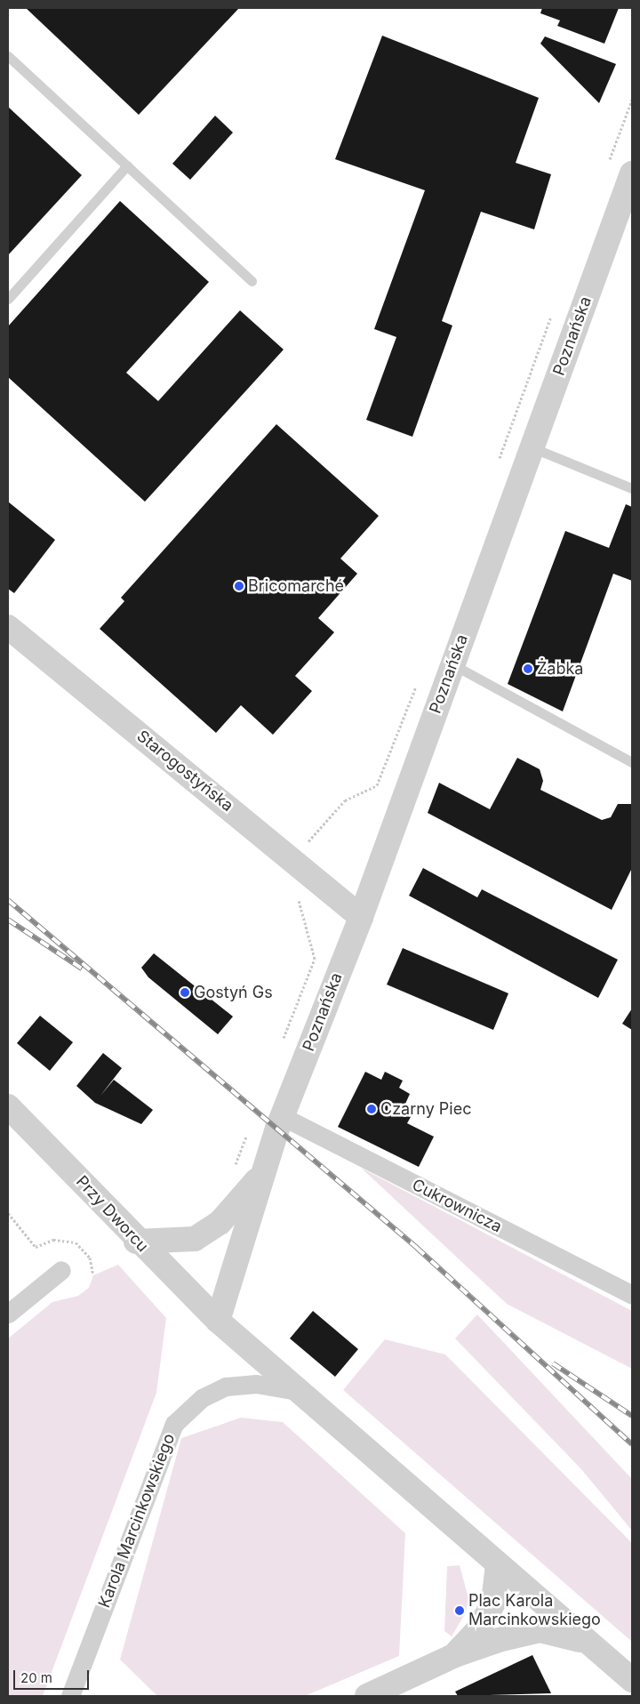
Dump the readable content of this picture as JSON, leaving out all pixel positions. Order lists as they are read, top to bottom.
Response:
{
  "streets": {
    "street": [
      "Poznańska",
      "Starogostyńska",
      "Cukrownicza",
      "Przy Dworcu",
      "Karola Marcinkowskiego"
    ]
  },
  "crossings": [
    ["Poznańska", "Starogostyńska"],
    ["Poznańska", "Cukrownicza"],
    ["Poznańska", "Przy Dworcu"]
  ],
  "places": [
    "Bricomarché",
    "Żabka",
    "Gostyń Gs",
    "Czarny Piec",
    "Plac Karola Marcinkowskiego"
  ],
  "scale_bar": "20 m"
}
